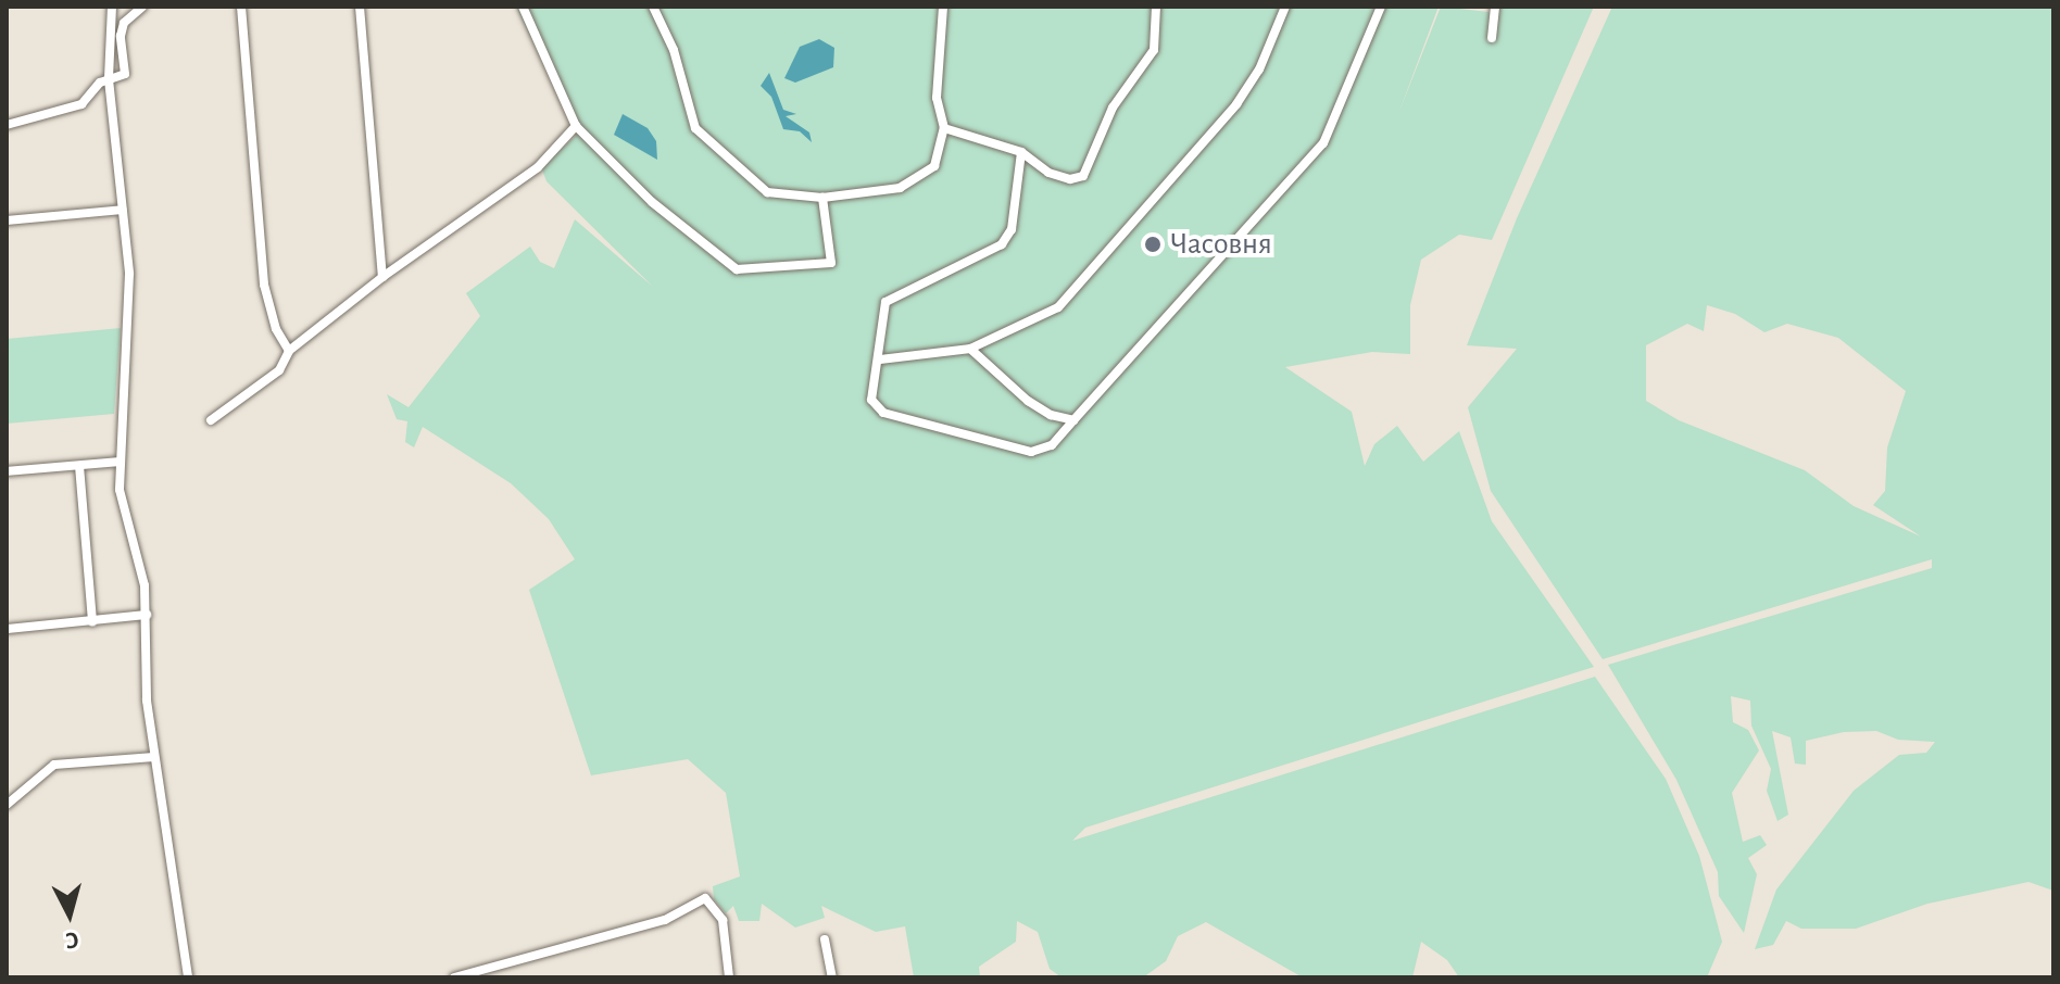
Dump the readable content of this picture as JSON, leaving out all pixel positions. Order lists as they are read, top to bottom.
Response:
{
  "places": ["Часовня"],
  "north": "bottom"
}
